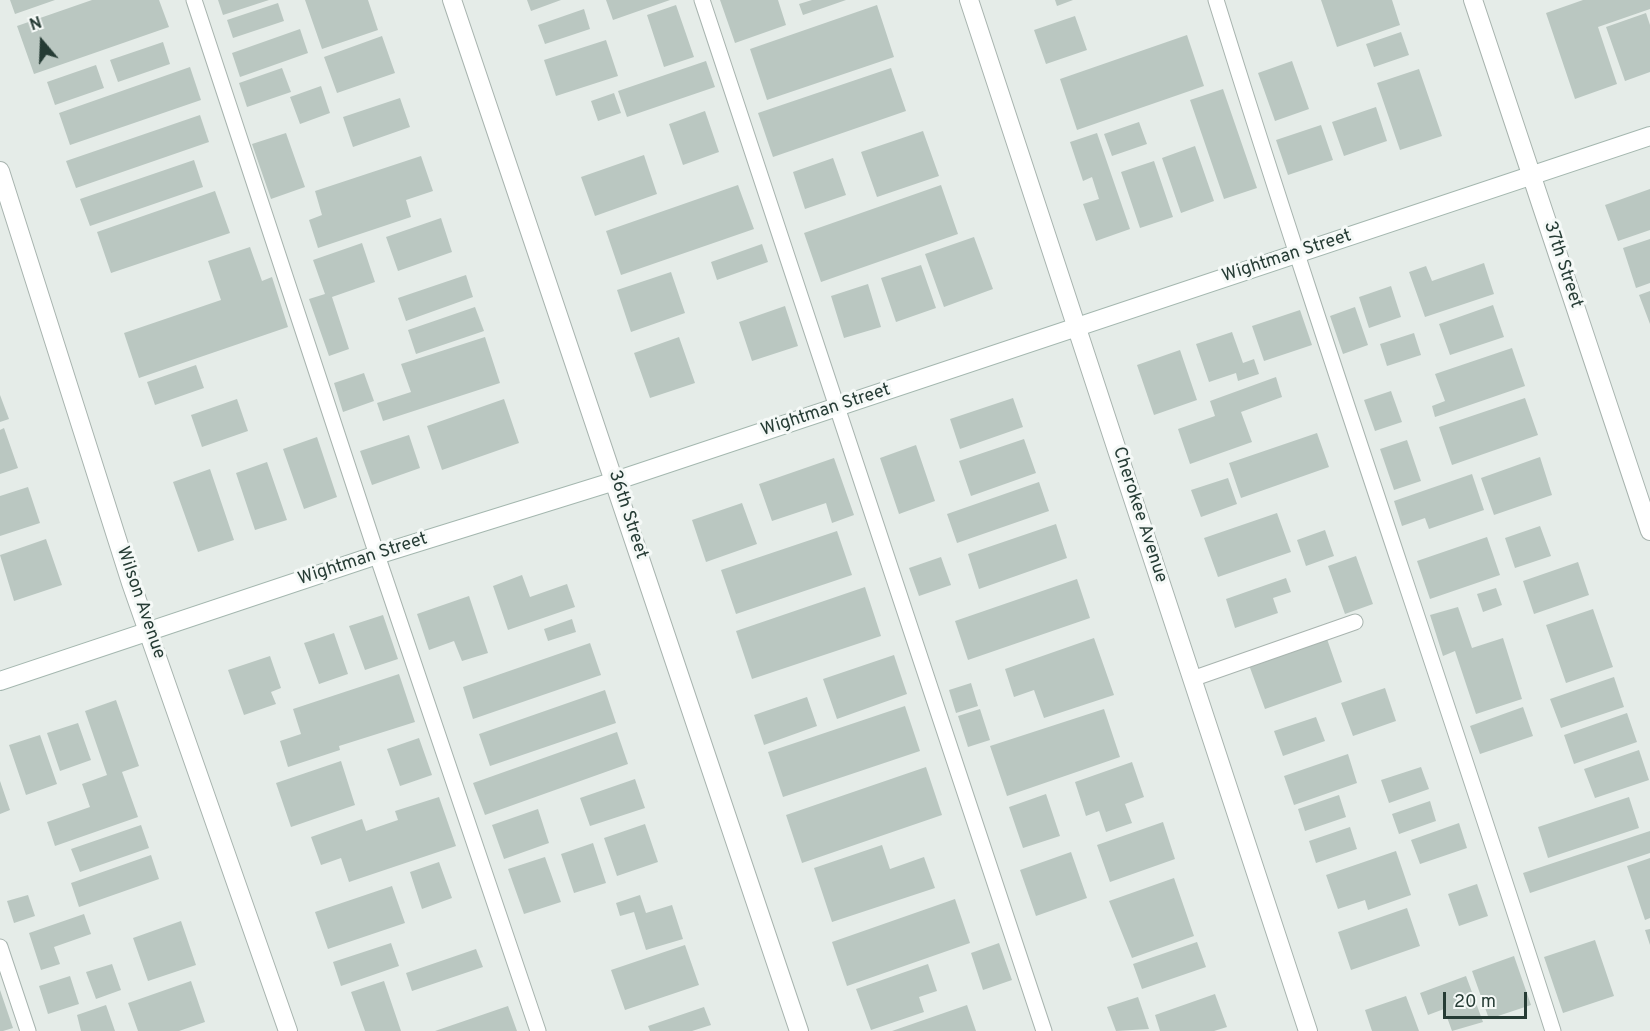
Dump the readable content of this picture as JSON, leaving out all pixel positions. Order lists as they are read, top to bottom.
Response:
{
  "streets": {
    "street": [
      "Wightman Street",
      "37th Street",
      "36th Street",
      "Cherokee Avenue",
      "Wilson Avenue"
    ]
  },
  "crossings": [
    ["Wightman Street", "37th Street"],
    ["Wightman Street", "36th Street"],
    ["Wightman Street", "Cherokee Avenue"],
    ["Wightman Street", "Wilson Avenue"]
  ],
  "scale_bar": "20 m",
  "north": "top"
}
